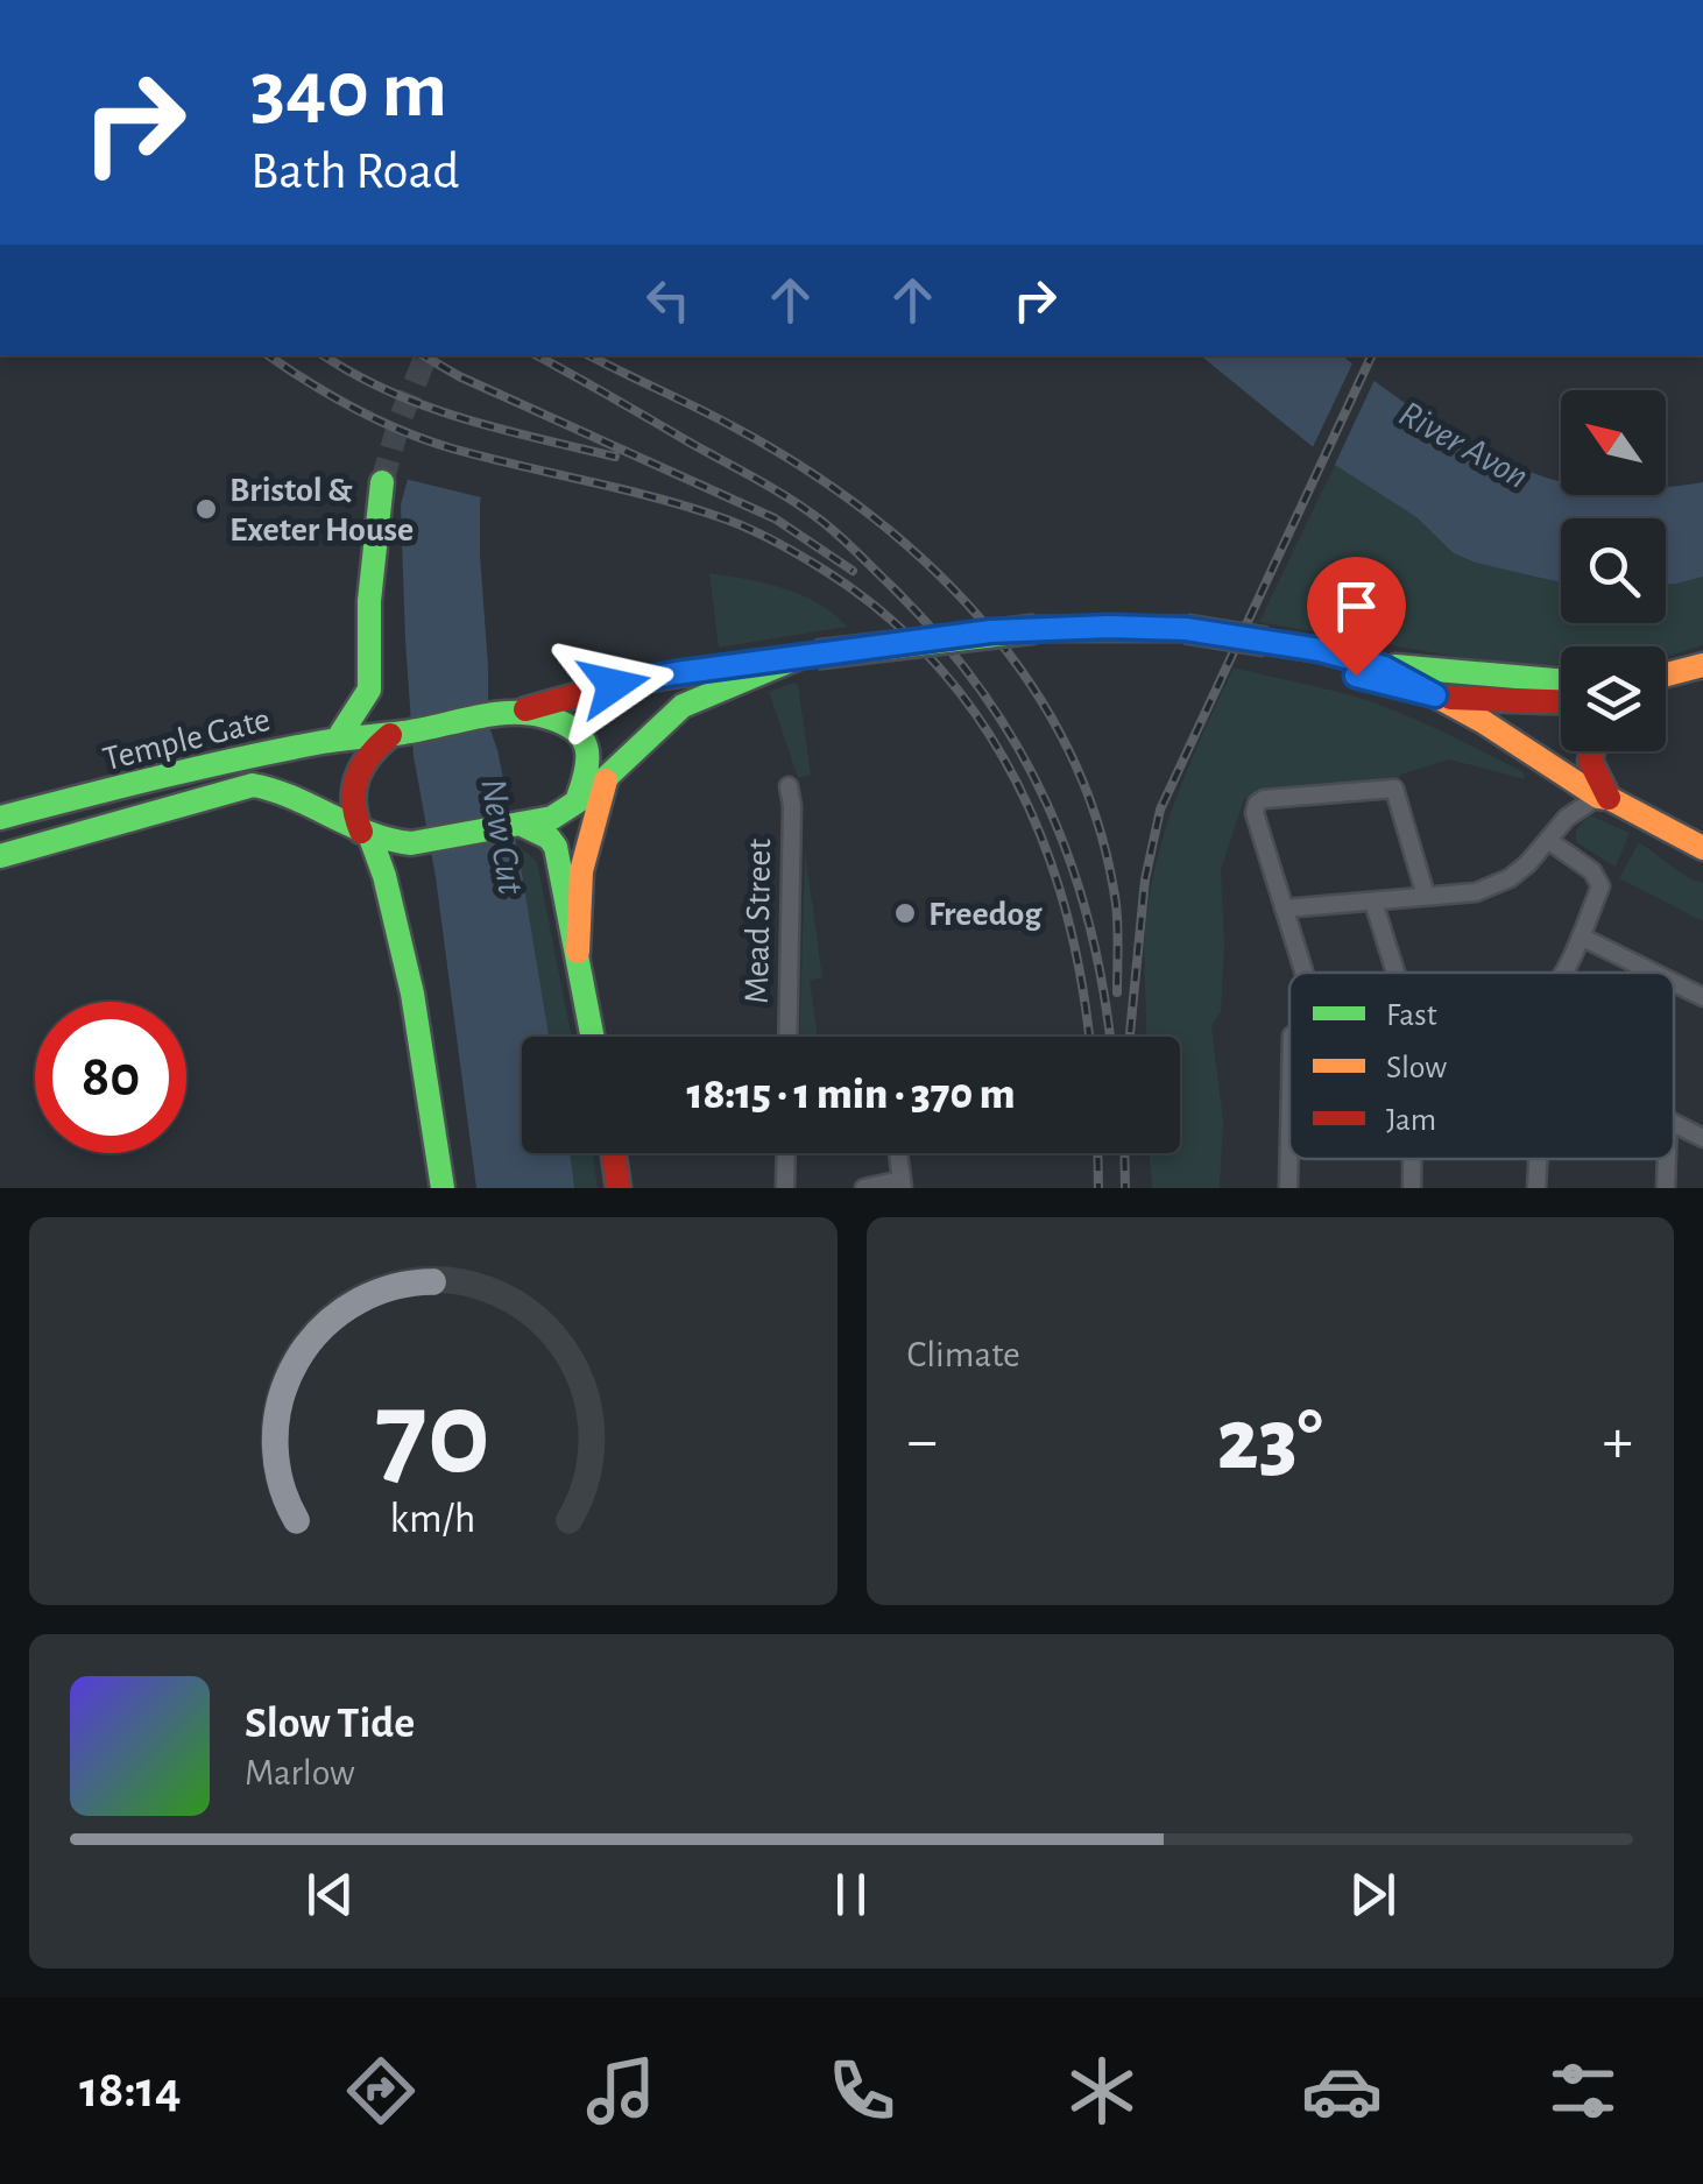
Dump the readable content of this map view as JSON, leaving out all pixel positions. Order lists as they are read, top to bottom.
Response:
{
  "streets": {
    "main road": ["Temple Gate"],
    "street": ["Mead Street"]
  },
  "water": ["River Avon", "New Cut"],
  "places": ["Bristol & Exeter House", "Freedog"],
  "legend": ["Fast", "Slow", "Jam"],
  "north": "top left",
  "page": {
    "turn": ["340 m", "Bath Road"],
    "limit": "80",
    "trip": "18:15 · 1 min · 370 m",
    "tile": "Climate",
    "heat": ["−", "23°", "+"],
    "song": ["Slow Tide", "Marlow"],
    "tabs": "18:14",
    "gauge": ["70", "km/h"]
  }
}
